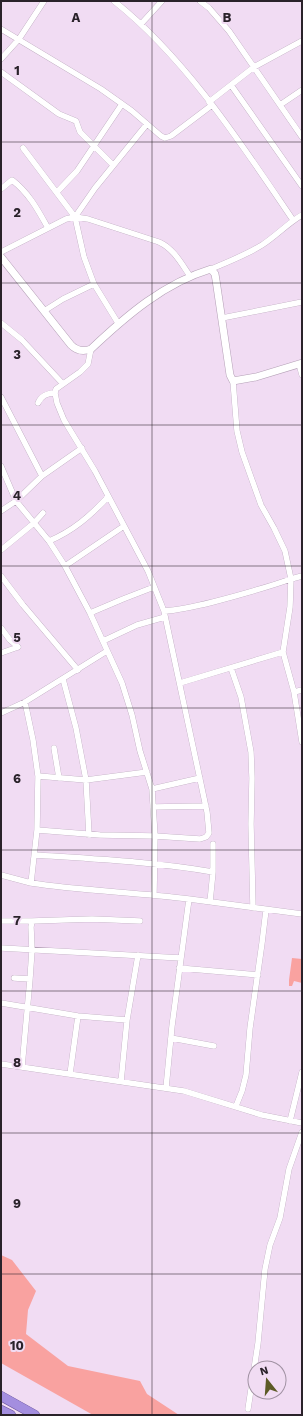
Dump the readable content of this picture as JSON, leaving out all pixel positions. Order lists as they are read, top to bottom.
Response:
{
  "north": "top",
  "grid": {
    "columns": ["A", "B"],
    "rows": [
      "1",
      "2",
      "3",
      "4",
      "5",
      "6",
      "7",
      "8",
      "9",
      "10"
    ]
  }
}
